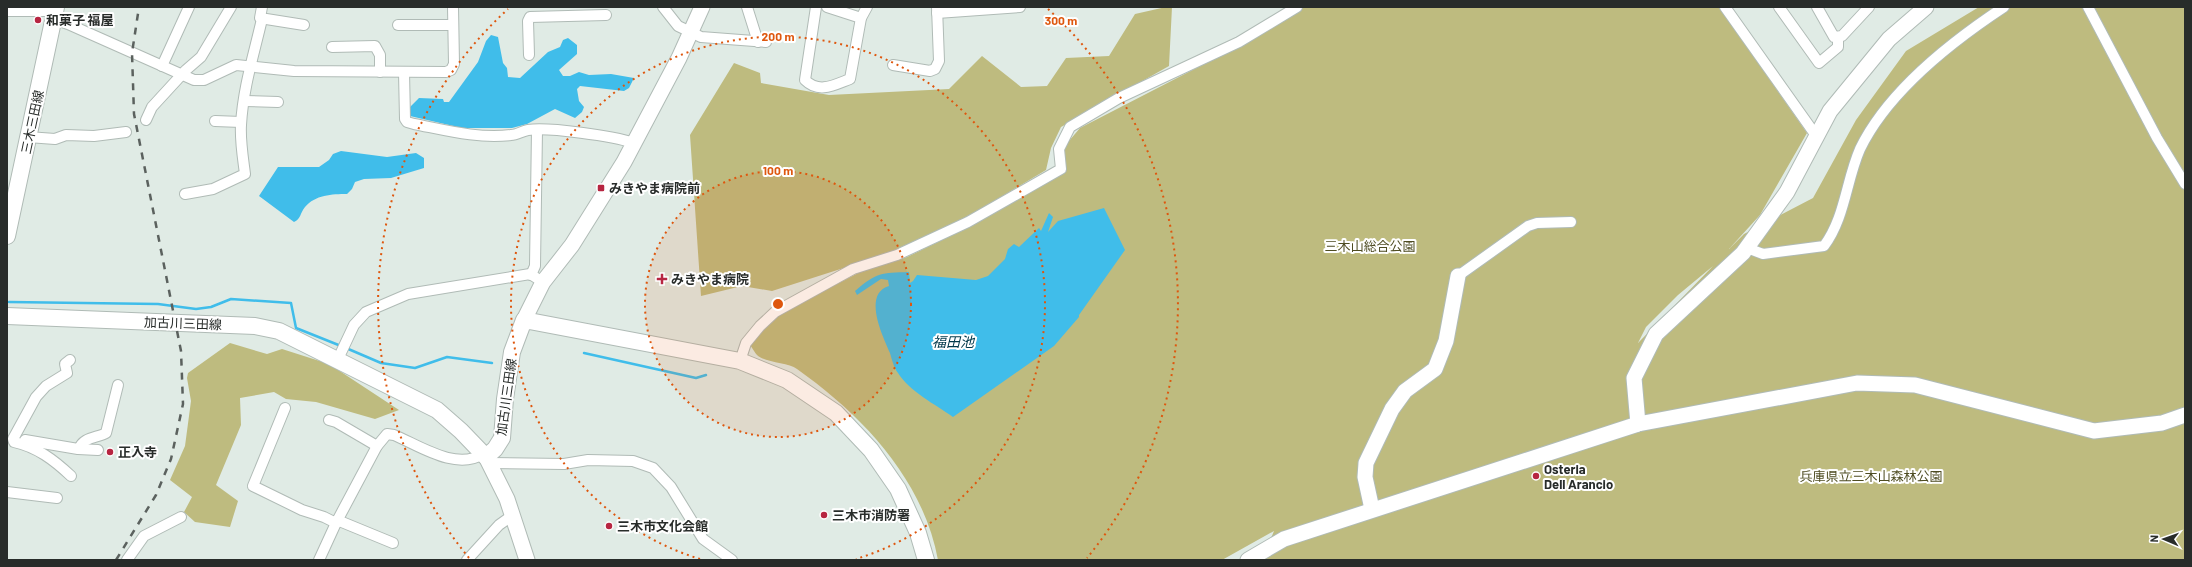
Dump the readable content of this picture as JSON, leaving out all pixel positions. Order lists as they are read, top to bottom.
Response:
{
  "streets": {
    "main road": ["三木三田線", "加古川三田線"]
  },
  "water": ["福田池"],
  "parks": ["三木山総合公園", "兵庫県立三木山森林公園"],
  "places": {
    "other": [
      "和菓子 福屋",
      "正入寺",
      "Osteria Dell Arancio",
      "三木市消防署",
      "三木市文化会館"
    ],
    "transit": ["みきやま病院前"],
    "health": ["みきやま病院"]
  },
  "north": "left",
  "rings": ["300 m", "200 m", "100 m"]
}
